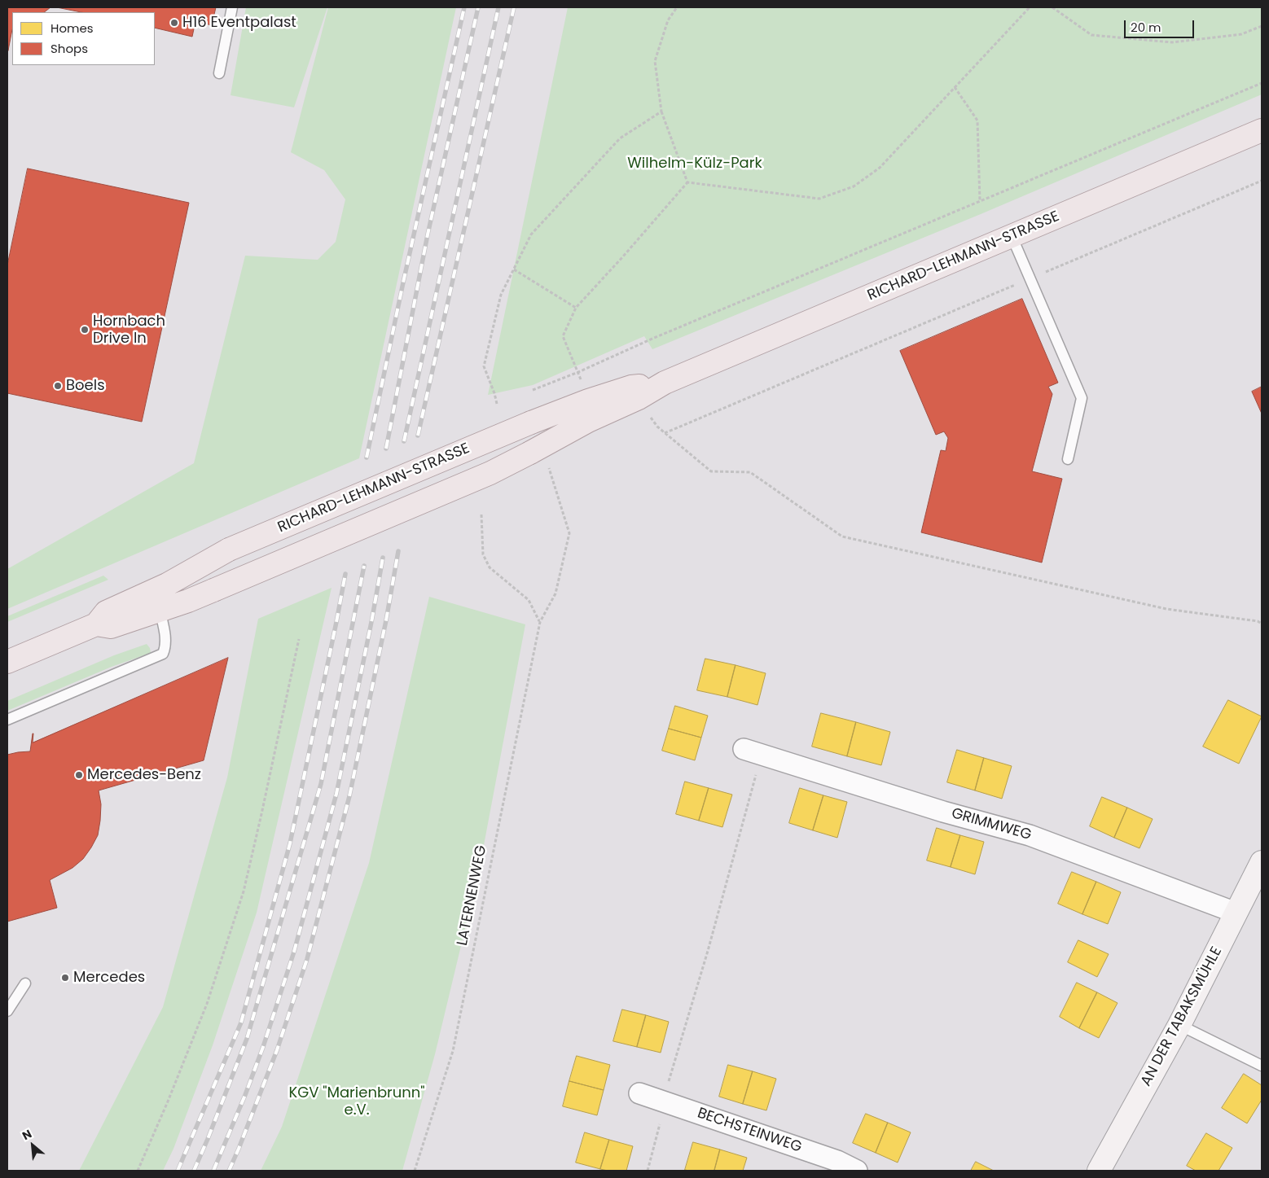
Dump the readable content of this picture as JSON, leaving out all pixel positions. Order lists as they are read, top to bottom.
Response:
{
  "streets": {
    "main road": ["RICHARD-LEHMANN-STRASSE", "AN DER TABAKSMÜHLE"],
    "street": ["GRIMMWEG", "BECHSTEINWEG"],
    "path": ["LATERNENWEG"]
  },
  "crossings": [
    ["RICHARD-LEHMANN-STRASSE", "LATERNENWEG"],
    ["GRIMMWEG", "AN DER TABAKSMÜHLE"]
  ],
  "parks": ["Wilhelm-Külz-Park", "KGV \"Marienbrunn\" e.V."],
  "places": [
    "H16 Eventpalast",
    "Hornbach Drive In",
    "Boels",
    "Mercedes-Benz",
    "Mercedes"
  ],
  "legend": ["Homes", "Shops"],
  "scale_bar": "20 m",
  "north": "top left"
}
